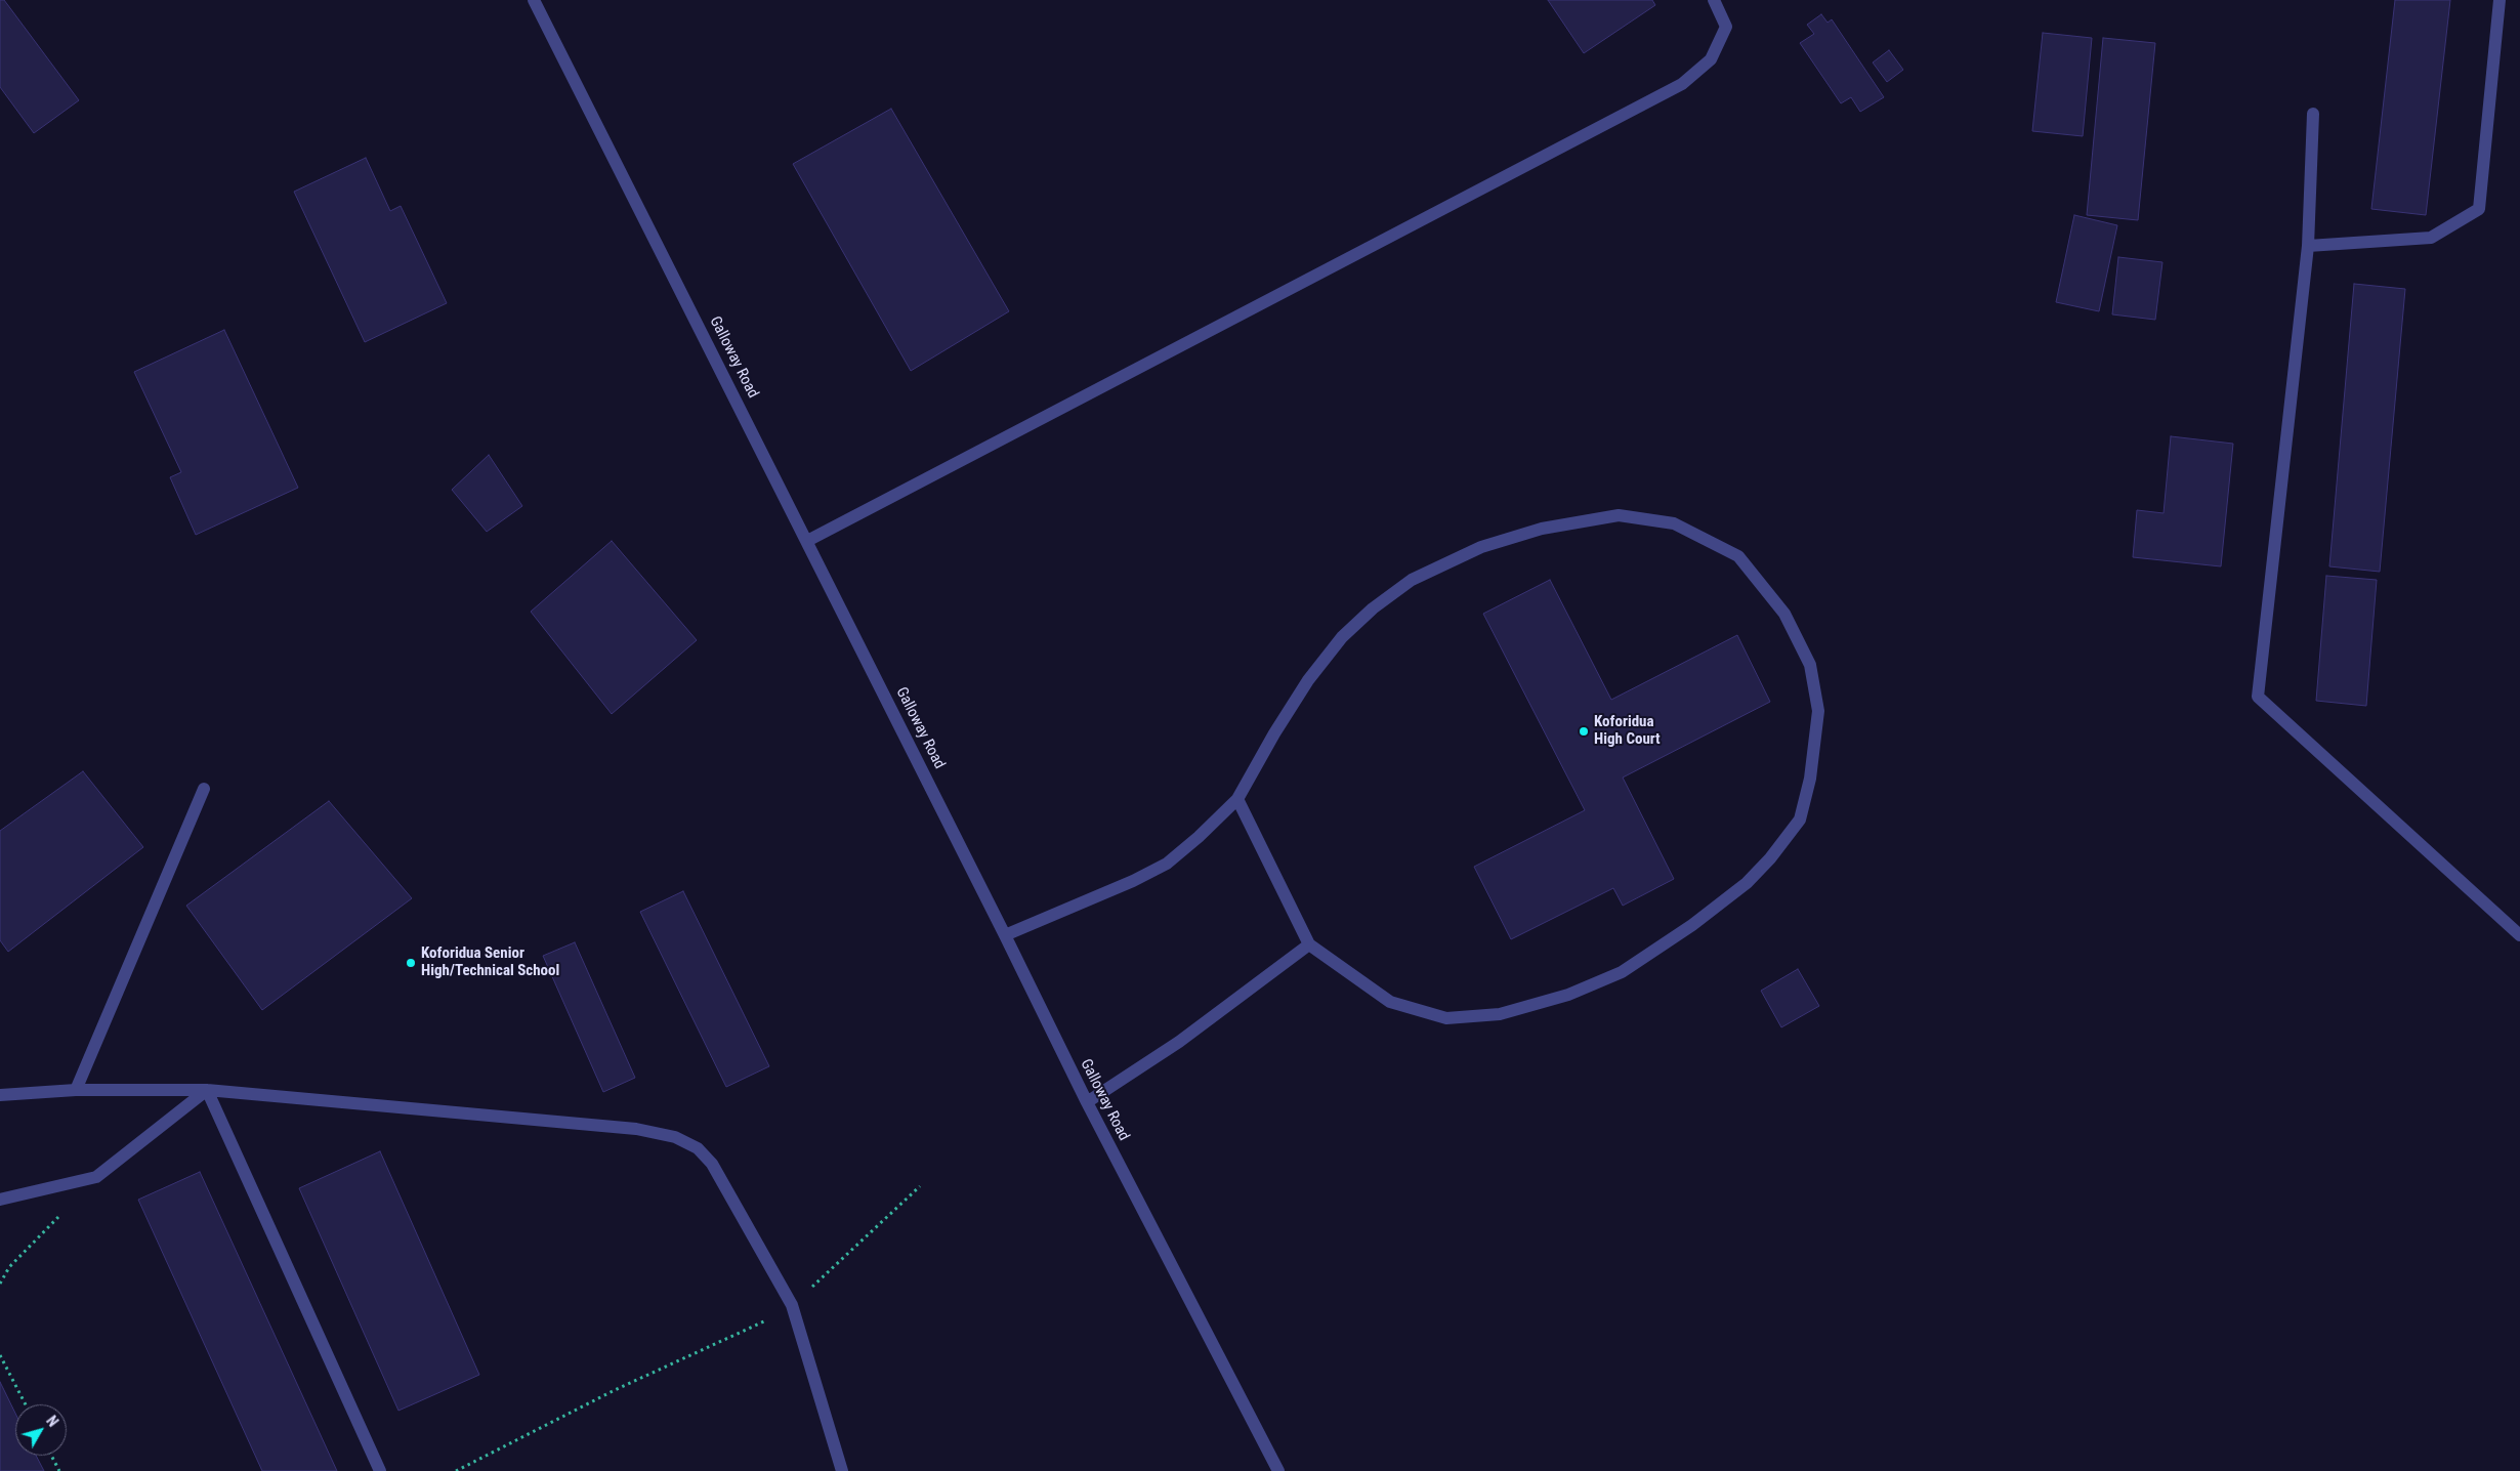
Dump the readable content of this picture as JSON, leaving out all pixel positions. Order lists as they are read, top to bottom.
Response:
{
  "streets": {
    "street": ["Galloway Road"]
  },
  "places": ["Koforidua High Court", "Koforidua Senior High/Technical School"],
  "north": "top right"
}
